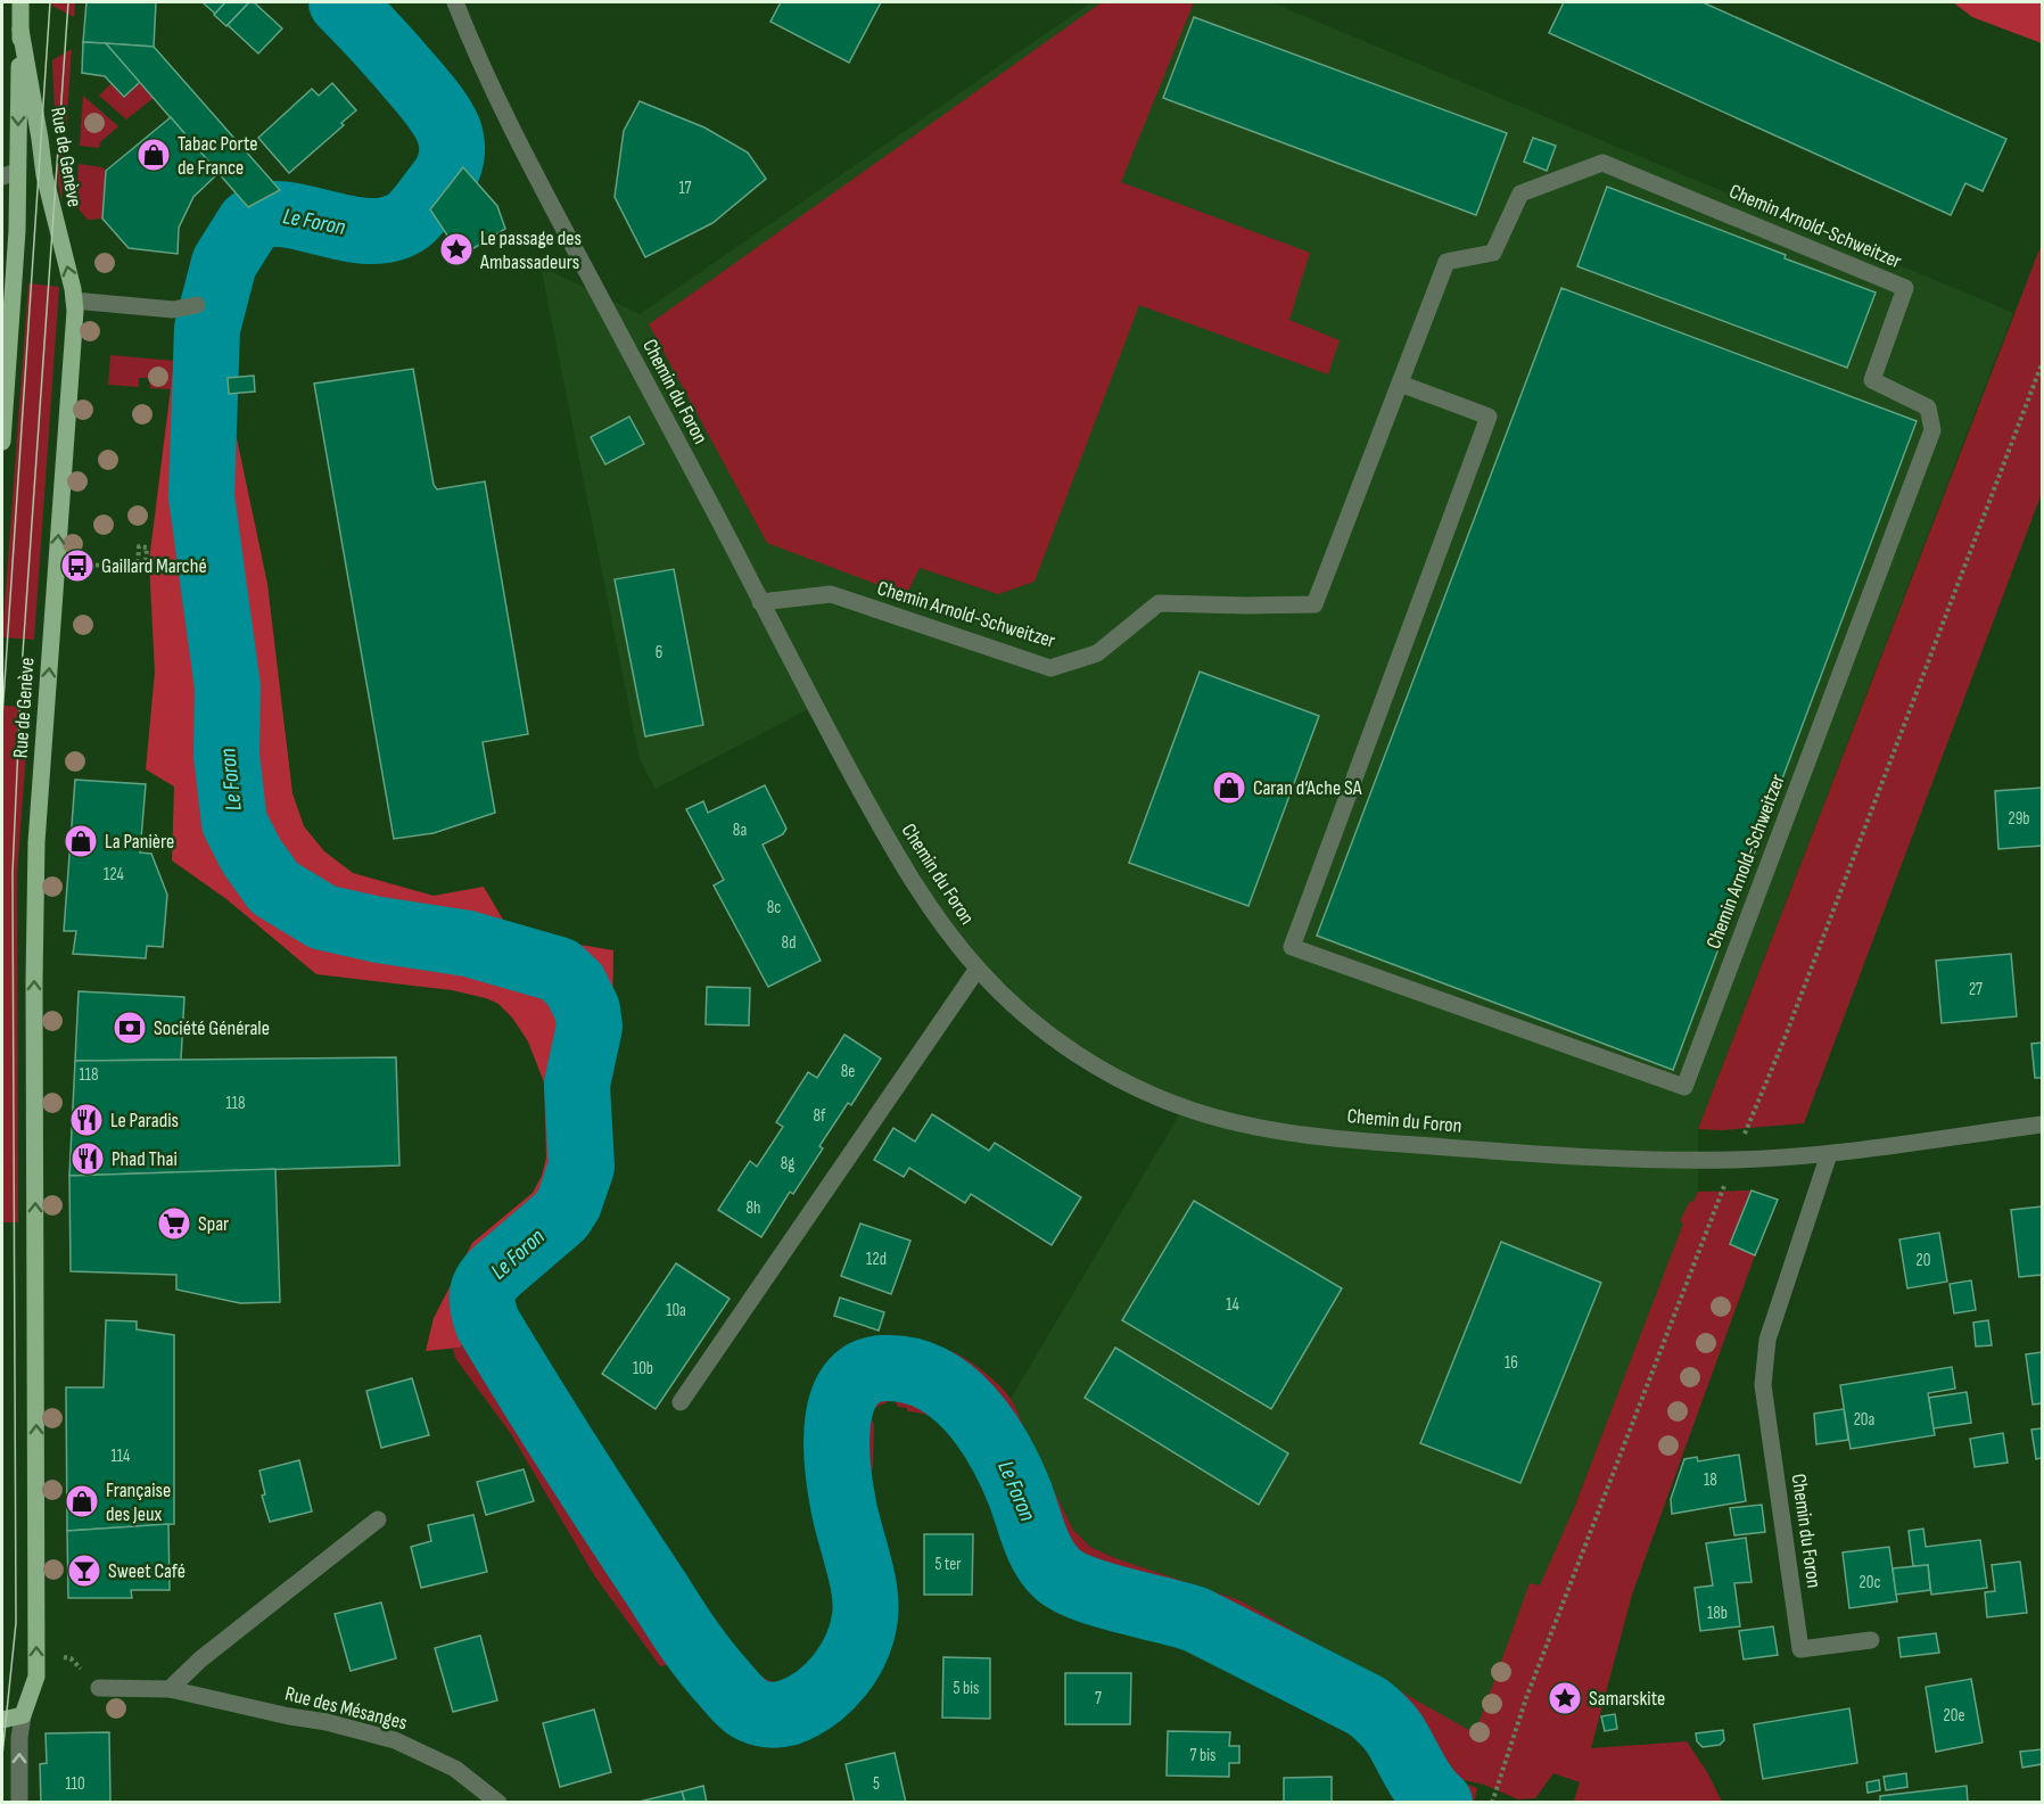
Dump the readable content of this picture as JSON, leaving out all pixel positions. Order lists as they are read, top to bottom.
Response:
{
  "streets": {
    "main road": ["Rue de Genève"],
    "street": ["Chemin Arnold-Schweitzer", "Chemin du Foron", "Rue des Mésanges"]
  },
  "crossings": [
    ["Chemin Arnold-Schweitzer", "Chemin du Foron"]
  ],
  "one_way": ["Rue de Genève"],
  "water": ["Le Foron"],
  "places": {
    "shop": [
      "Tabac Porte de France",
      "Caran d‘Ache SA",
      "La Panière",
      "Française des Jeux"
    ],
    "place": ["Le passage des Ambassadeurs", "Samarskite"],
    "bus stop": ["Gaillard Marché"],
    "bank": ["Société Générale"],
    "restaurant": ["Le Paradis", "Phad Thai"],
    "supermarket": ["Spar"],
    "bar": ["Sweet Café"]
  },
  "house_numbers": [
    "17",
    "6",
    "29b",
    "8a",
    "124",
    "8c",
    "8d",
    "27",
    "8e",
    "118",
    "118",
    "8f",
    "8g",
    "8h",
    "12d",
    "20",
    "14",
    "10a",
    "16",
    "10b",
    "20a",
    "114",
    "18",
    "5 ter",
    "20c",
    "18b",
    "5 bis",
    "7",
    "20e",
    "7 bis",
    "110",
    "5"
  ]
}
